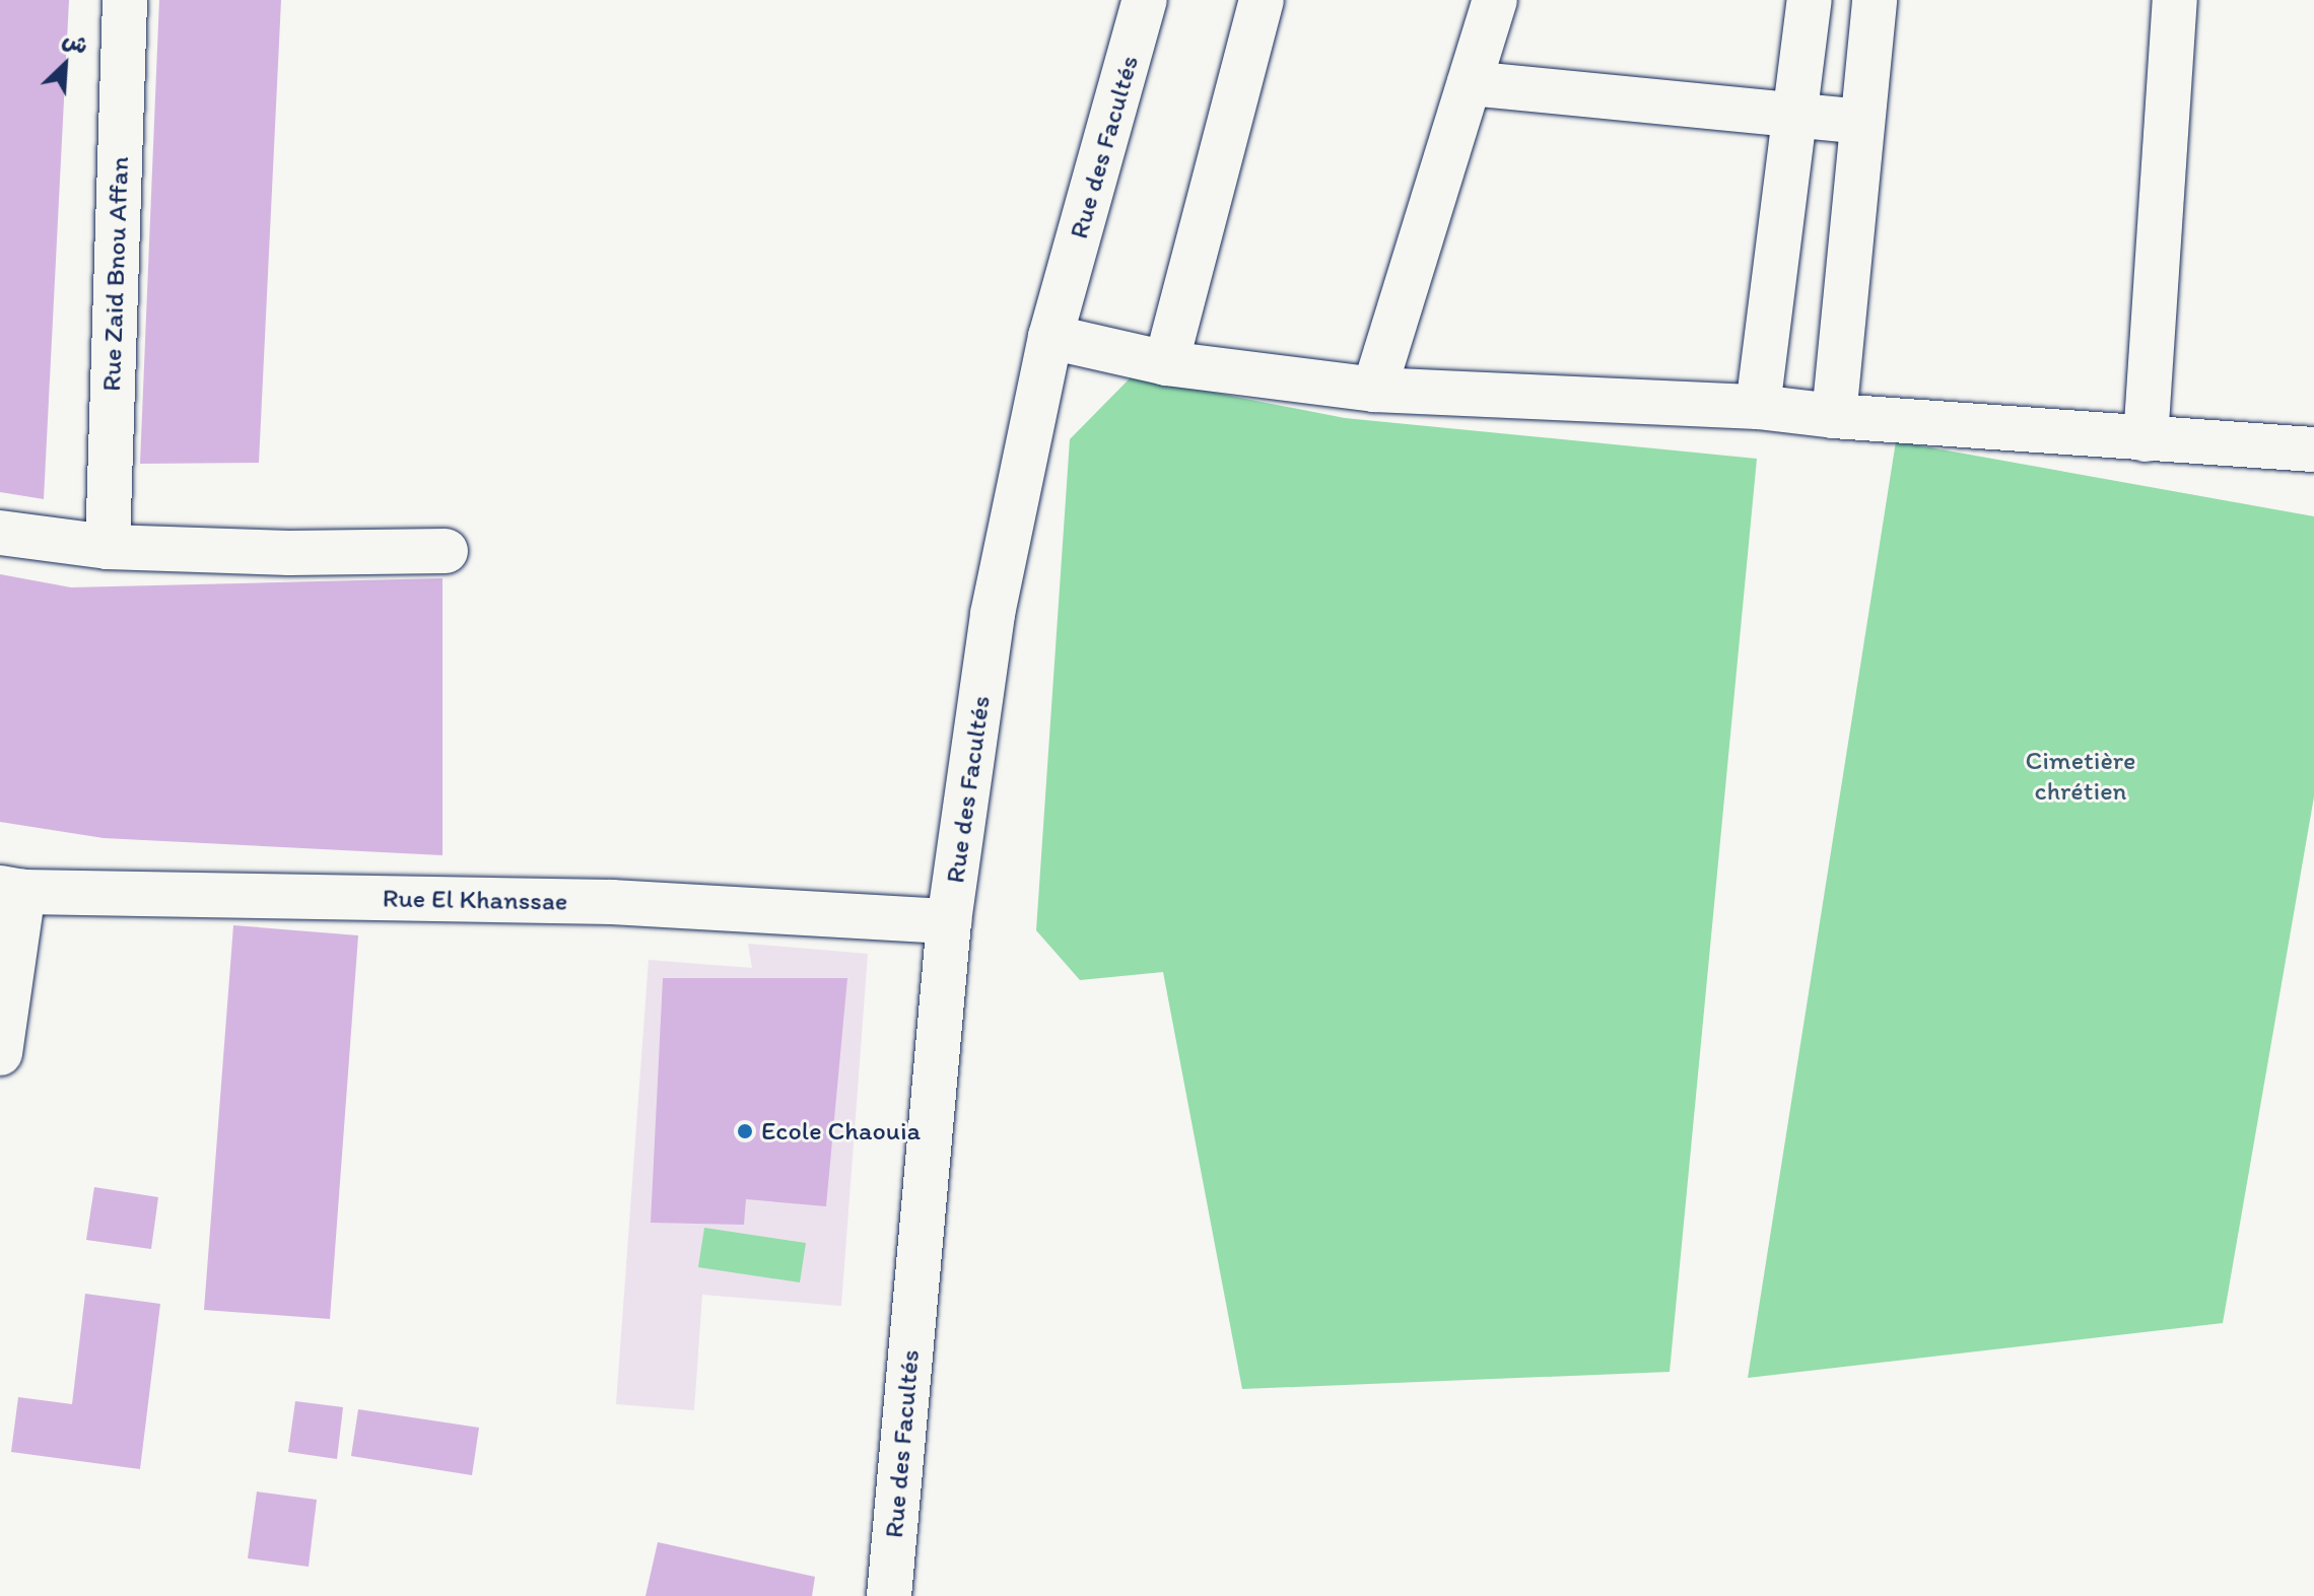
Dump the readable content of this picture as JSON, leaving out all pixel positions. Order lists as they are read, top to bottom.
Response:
{
  "streets": {
    "street": ["Rue des Facultés", "Rue Zaid Bnou Affan", "Rue El Khanssae"]
  },
  "crossings": [
    ["Rue des Facultés", "Rue El Khanssae"]
  ],
  "parks": ["Cimetière chrétien"],
  "places": ["Ecole Chaouia"],
  "north": "top right"
}
